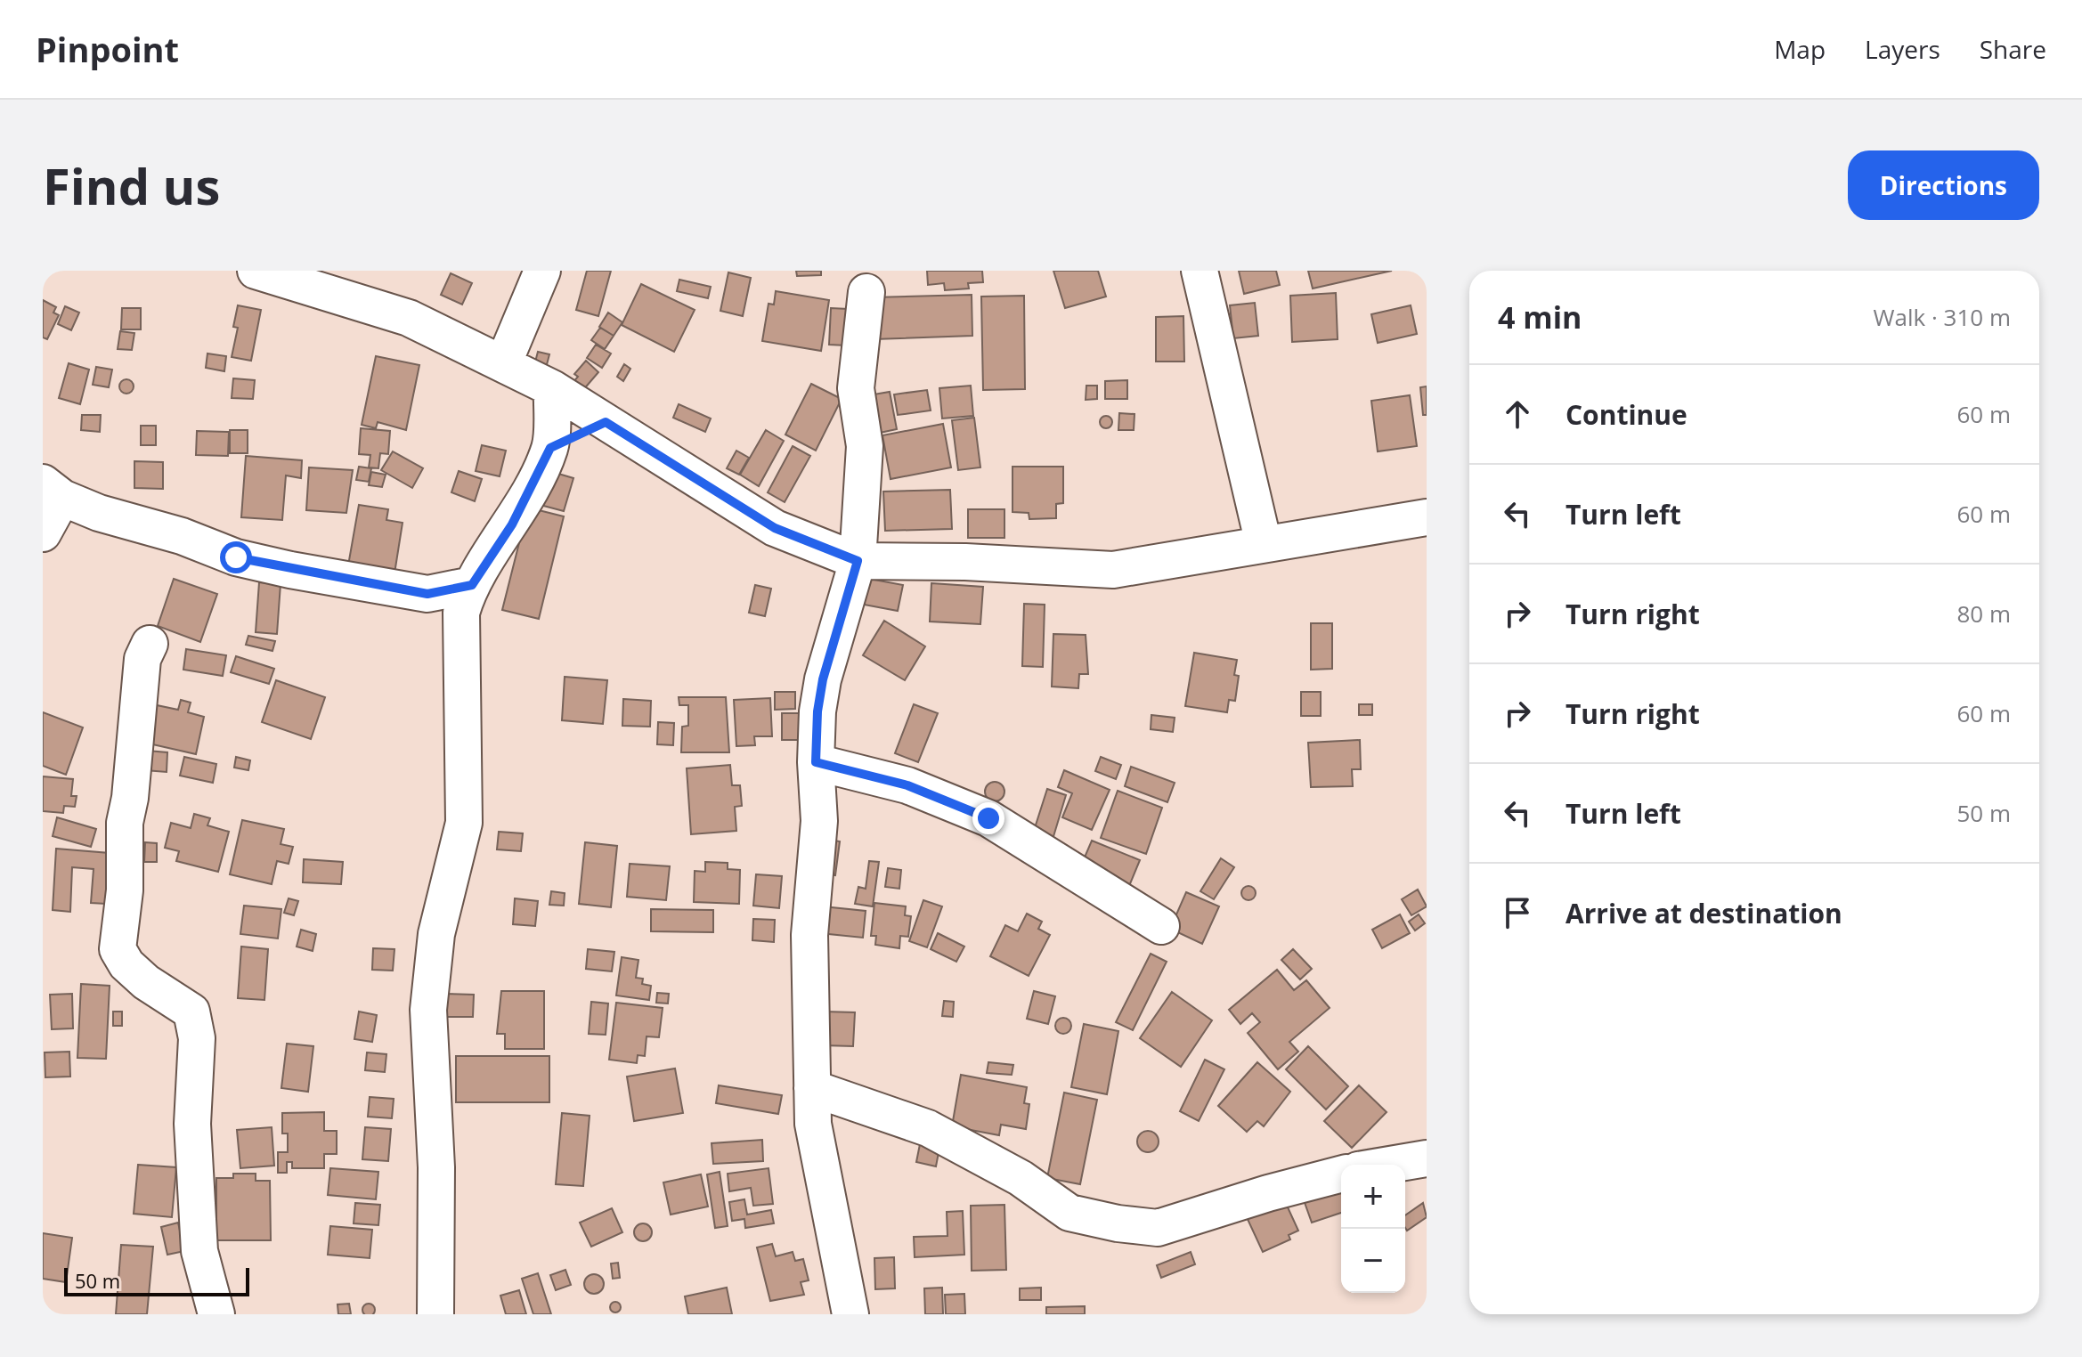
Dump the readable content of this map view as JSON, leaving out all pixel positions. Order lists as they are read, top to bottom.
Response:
{
  "scale_bar": "50 m",
  "page": {
    "header": "Pinpoint",
    "nav": ["Map", "Layers", "Share"],
    "buttons": "Directions",
    "title": "Find us",
    "heading": ["4 min", "Walk · 310 m"],
    "list": [
      ["Continue", "60 m"],
      ["Turn left", "60 m"],
      ["Turn right", "80 m"],
      ["Turn right", "60 m"],
      ["Turn left", "50 m"],
      "Arrive at destination"
    ],
    "map_buttons": ["+", "−"],
    "scale": "50 m"
  }
}
